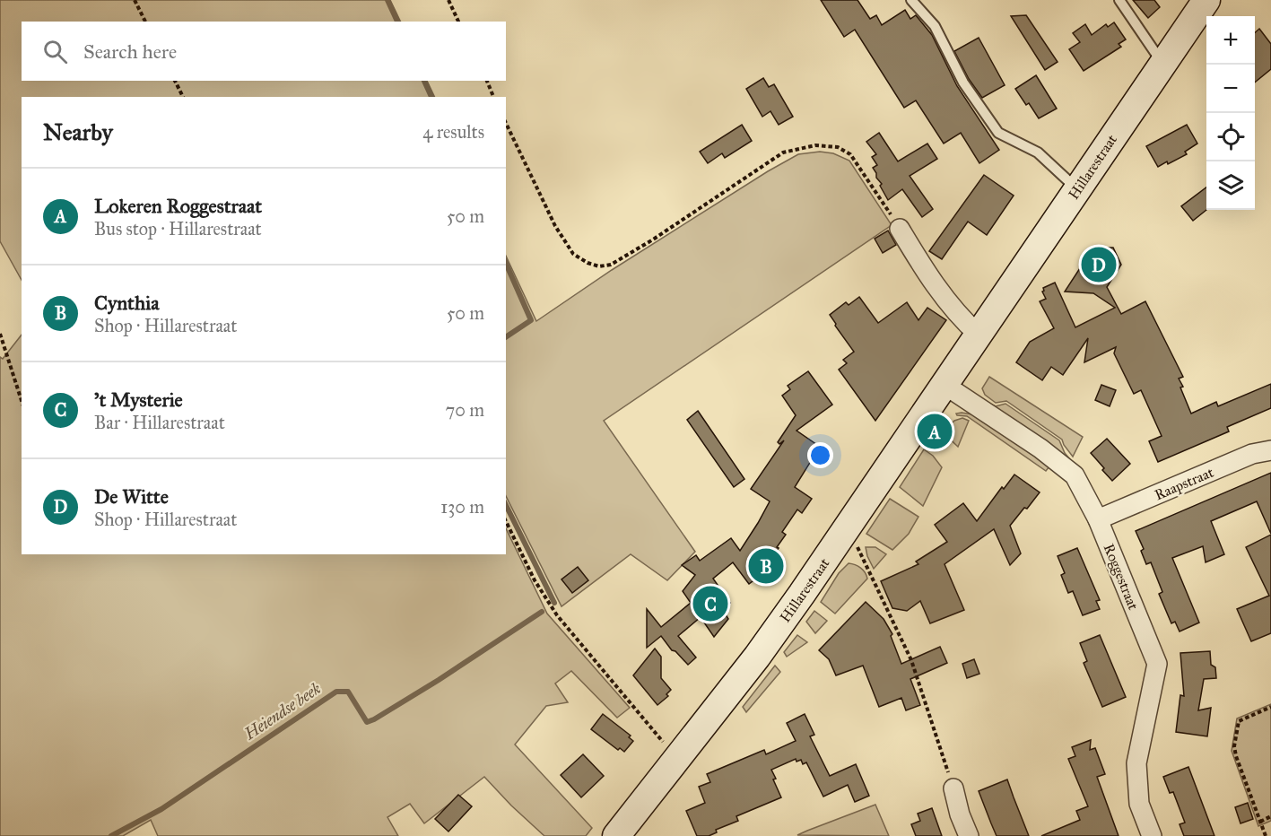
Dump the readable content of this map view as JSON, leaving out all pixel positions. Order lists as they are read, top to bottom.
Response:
{
  "streets": {
    "main road": ["Hillarestraat"],
    "street": ["Raapstraat", "Roggestraat"]
  },
  "crossings": [
    ["Hillarestraat", "Roggestraat"],
    ["Raapstraat", "Roggestraat"]
  ],
  "water": ["Heiendse beek"],
  "page": {
    "map_buttons": ["+", "−"],
    "search": "Search here",
    "heading": ["Nearby", "4 results"],
    "list": [
      {
        "mark": "A",
        "name": "Lokeren Roggestraat",
        "note": "Bus stop · Hillarestraat",
        "value": "50 m"
      },
      {
        "mark": "B",
        "name": "Cynthia",
        "note": "Shop · Hillarestraat",
        "value": "50 m"
      },
      {
        "mark": "C",
        "name": "'t Mysterie",
        "note": "Bar · Hillarestraat",
        "value": "70 m"
      },
      {
        "mark": "D",
        "name": "De Witte",
        "note": "Shop · Hillarestraat",
        "value": "130 m"
      }
    ],
    "pins": [
      "D",
      "A",
      "B",
      "C"
    ]
  }
}
